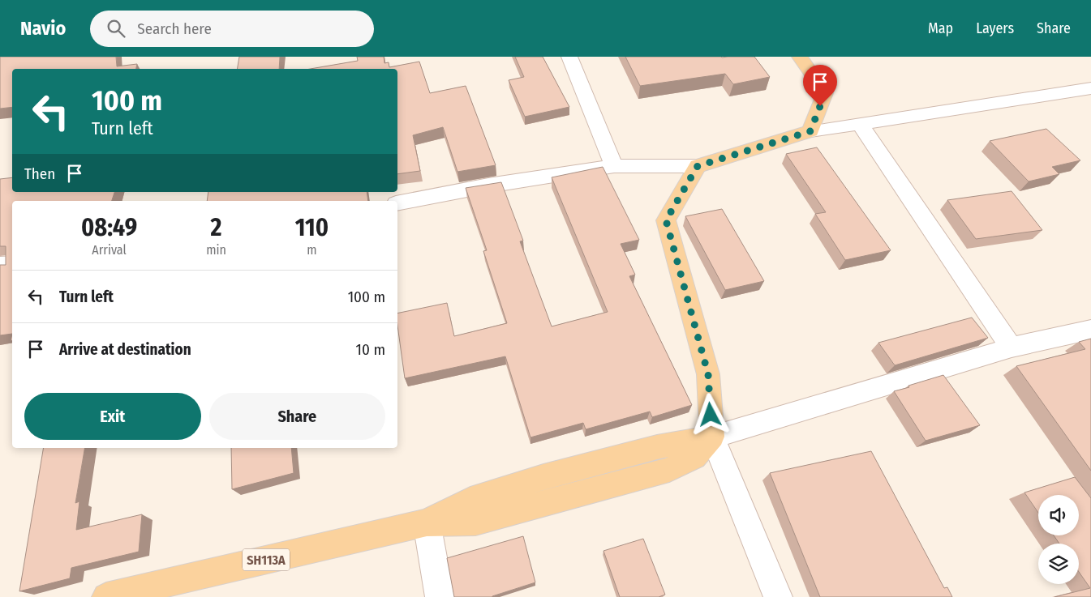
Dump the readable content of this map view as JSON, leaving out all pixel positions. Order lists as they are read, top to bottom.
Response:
{
  "streets": {
    "main road": ["SH113A"]
  },
  "page": {
    "header": "Navio",
    "search": "Search here",
    "nav": ["Map", "Layers", "Share"],
    "turn": ["100 m", "Turn left"],
    "then": "Then",
    "eta": [
      "08:49",
      "Arrival",
      "2",
      "min",
      "110",
      "m"
    ],
    "list": [
      {
        "name": "Turn left",
        "value": "100 m"
      },
      {
        "name": "Arrive at destination",
        "value": "10 m"
      }
    ],
    "buttons": ["Exit", "Share"]
  }
}
